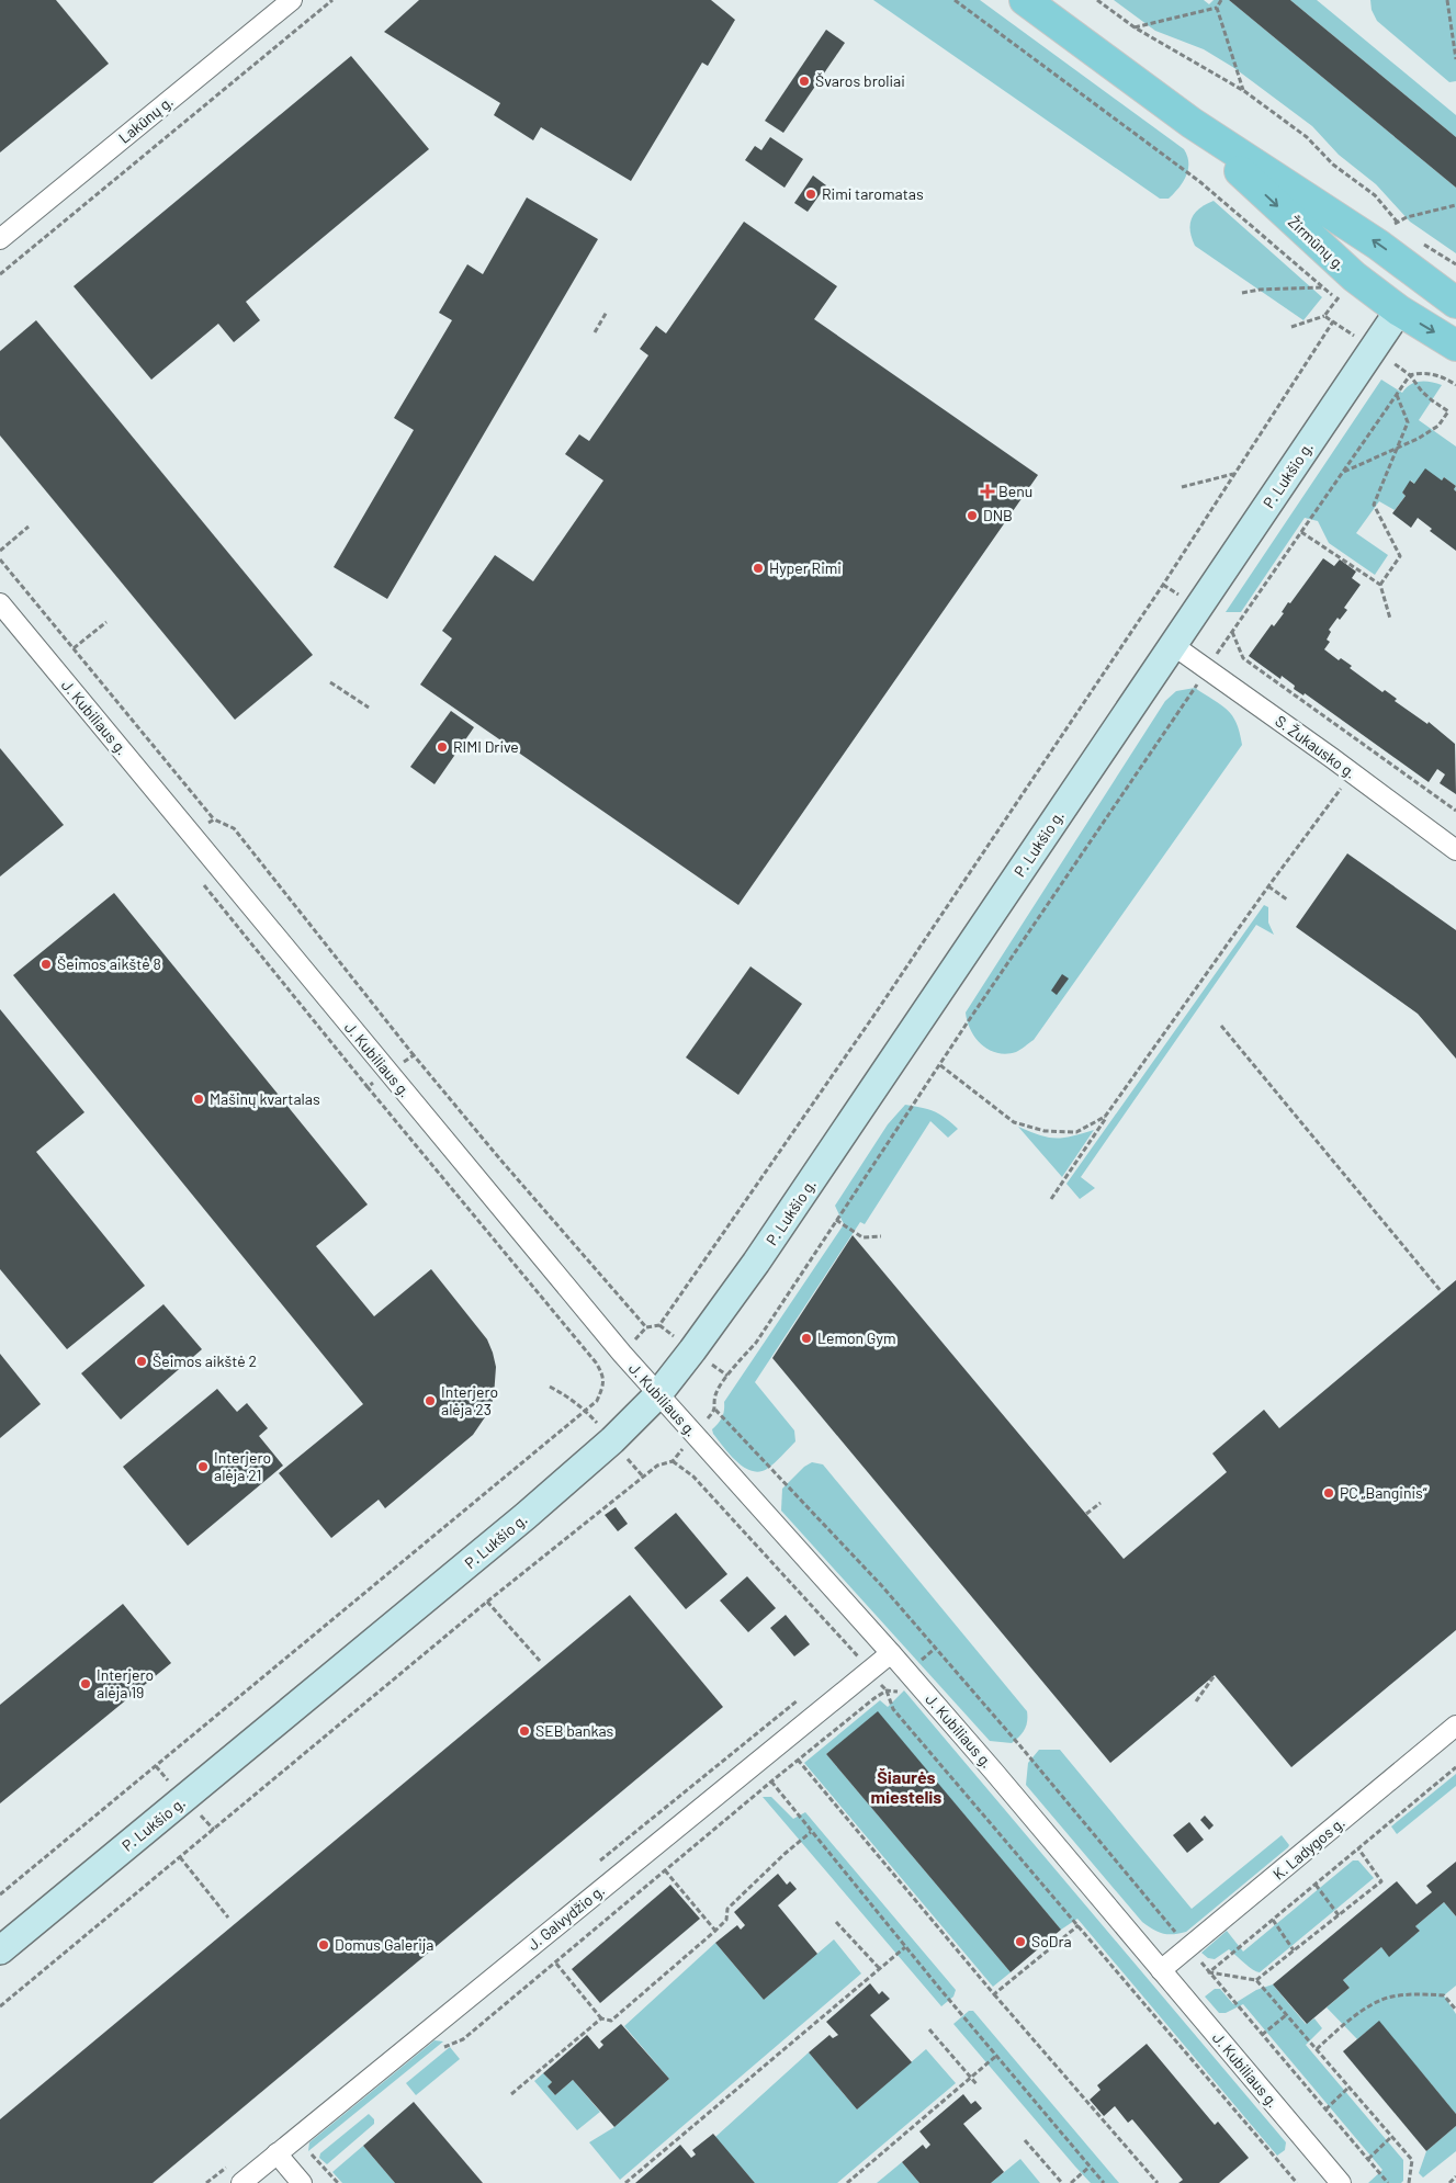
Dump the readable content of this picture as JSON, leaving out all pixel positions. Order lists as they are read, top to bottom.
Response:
{
  "streets": {
    "main road": ["Žirmūnų g."],
    "street": [
      "Lakūnų g.",
      "P. Lukšio g.",
      "J. Kubiliaus g.",
      "S. Žukausko g.",
      "K. Ladygos g.",
      "J. Galvydžio g."
    ]
  },
  "crossings": [
    ["Žirmūnų g.", "P. Lukšio g."],
    ["P. Lukšio g.", "J. Kubiliaus g."],
    ["P. Lukšio g.", "S. Žukausko g."],
    ["J. Kubiliaus g.", "K. Ladygos g."],
    ["J. Kubiliaus g.", "J. Galvydžio g."]
  ],
  "districts": ["Šiaurės miestelis"],
  "places": {
    "other": [
      "Švaros broliai",
      "Rimi taromatas",
      "DNB",
      "Hyper Rimi",
      "RIMI Drive",
      "Šeimos aikštė 8",
      "Mašinų kvartalas",
      "Lemon Gym",
      "Šeimos aikštė 2",
      "Interjero alėja 23",
      "Interjero alėja 21",
      "PC „Banginis“",
      "Interjero alėja 19",
      "SEB bankas",
      "SoDra",
      "Domus Galerija"
    ],
    "health": ["Benu"]
  }
}
